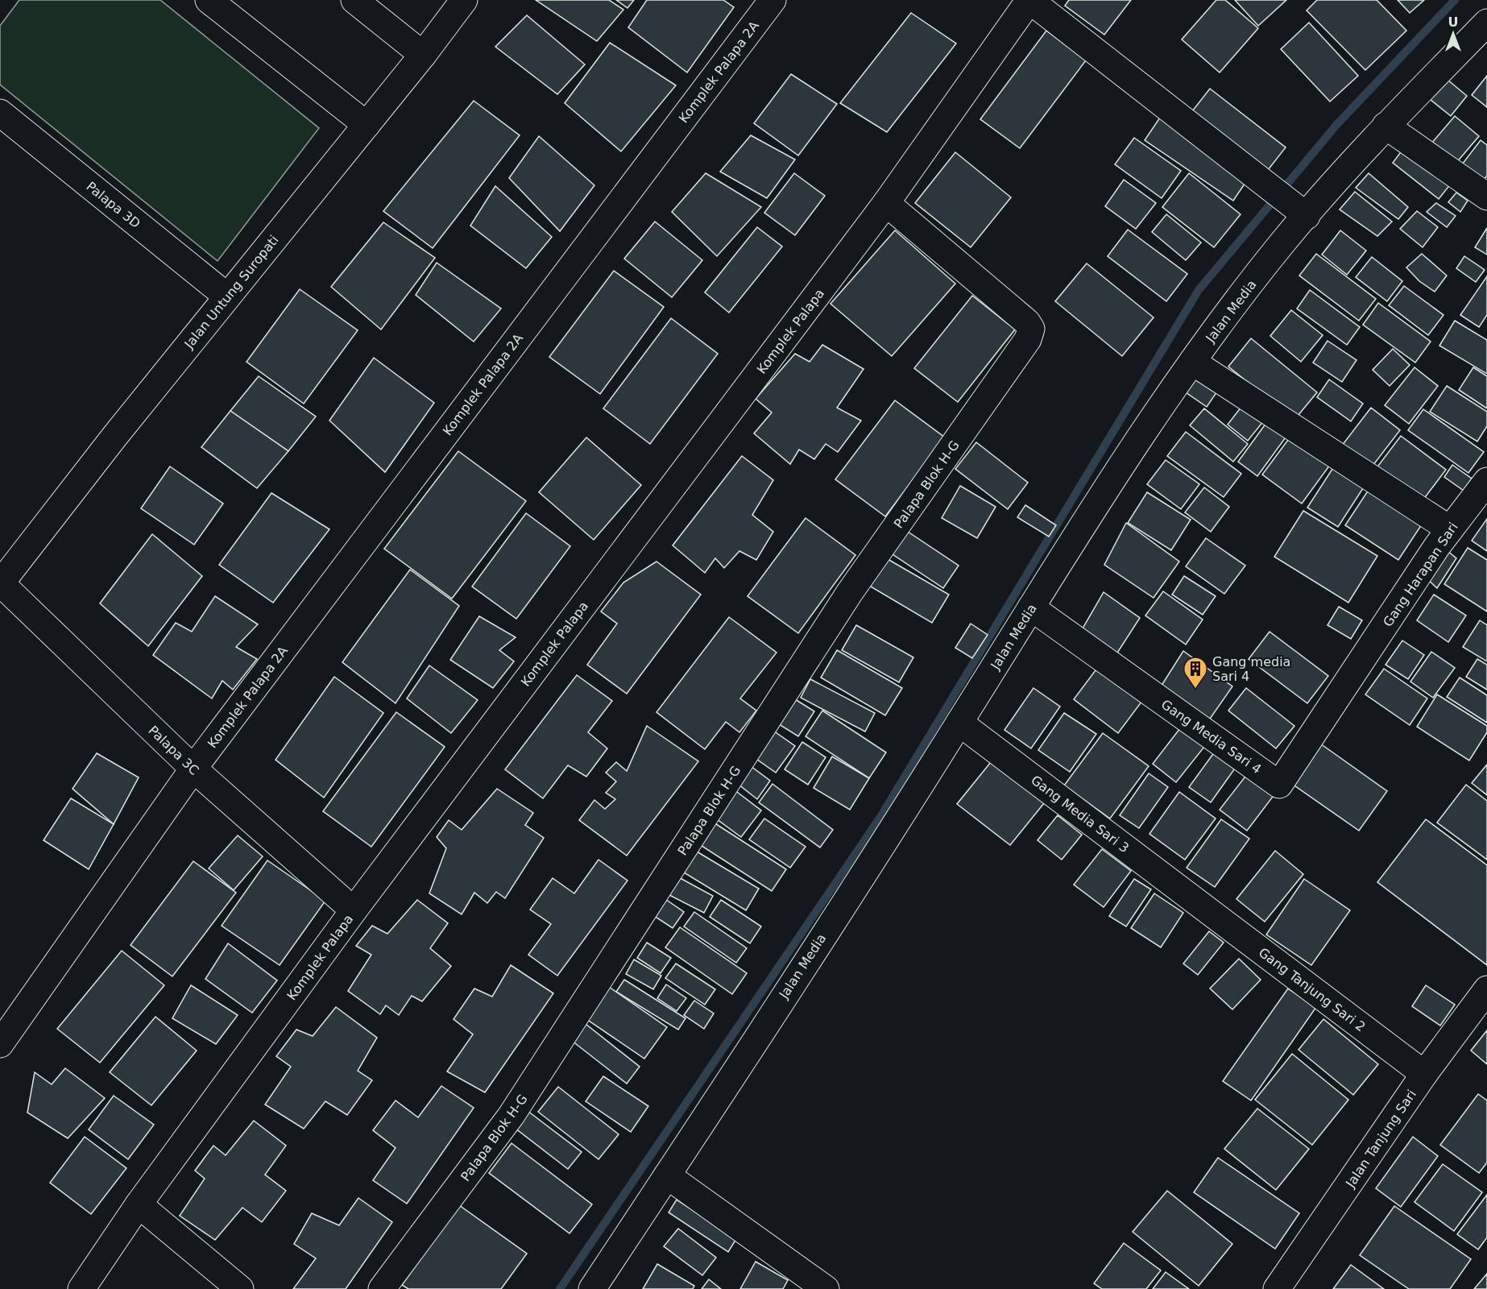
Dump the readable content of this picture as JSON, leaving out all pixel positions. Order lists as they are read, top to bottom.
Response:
{
  "streets": {
    "street": [
      "Komplek Palapa 2A",
      "Palapa 3D",
      "Jalan Untung Suropati",
      "Jalan Media",
      "Komplek Palapa",
      "Palapa Blok H-G",
      "Gang Harapan Sari",
      "Gang Media Sari 4",
      "Palapa 3C",
      "Gang Media Sari 3",
      "Gang Tanjung Sari 2",
      "Jalan Tanjung Sari"
    ]
  },
  "crossings": [
    ["Komplek Palapa 2A", "Palapa 3C"],
    ["Palapa 3D", "Jalan Untung Suropati"],
    ["Jalan Untung Suropati", "Palapa 3C"],
    ["Jalan Media", "Gang Media Sari 4"],
    ["Jalan Media", "Gang Media Sari 3"],
    ["Komplek Palapa", "Palapa Blok H-G"],
    ["Komplek Palapa", "Palapa 3C"],
    ["Gang Harapan Sari", "Gang Media Sari 4"],
    ["Gang Media Sari 3", "Gang Tanjung Sari 2"],
    ["Gang Tanjung Sari 2", "Jalan Tanjung Sari"]
  ],
  "places": {
    "building": ["Gang media Sari 4"]
  },
  "north": "top"
}
